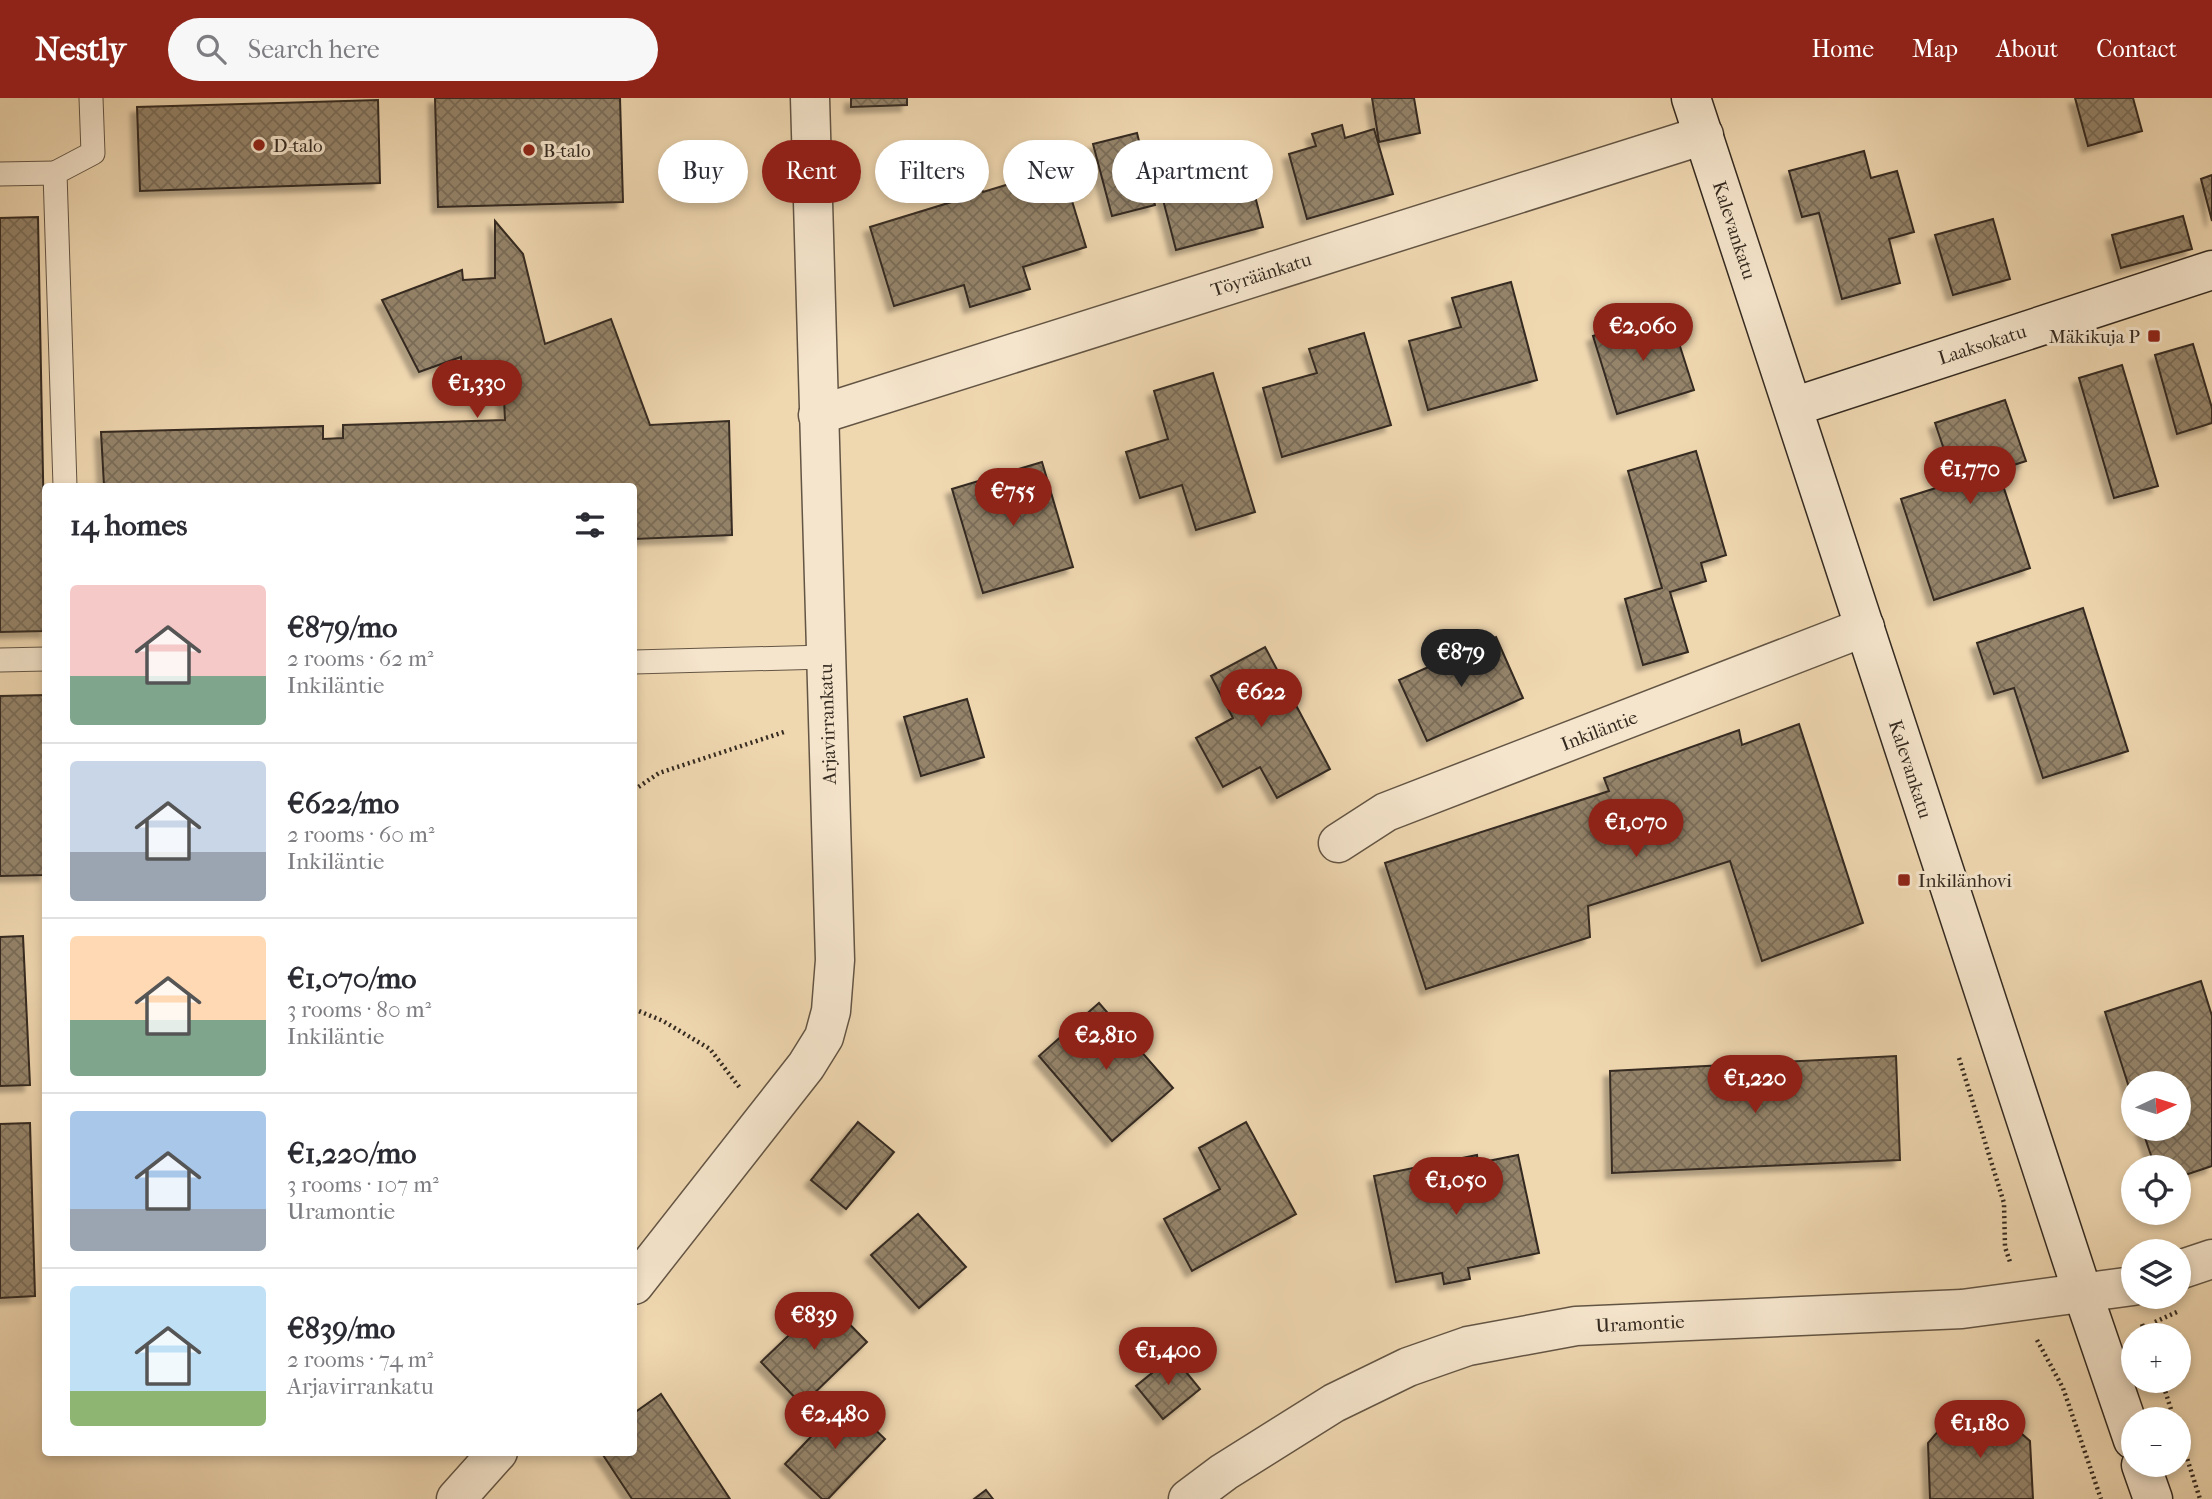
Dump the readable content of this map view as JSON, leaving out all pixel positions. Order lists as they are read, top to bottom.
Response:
{
  "streets": {
    "street": [
      "Kalevankatu",
      "Töyräänkatu",
      "Laaksokatu",
      "Arjavirrankatu",
      "Inkiläntie",
      "Uramontie"
    ]
  },
  "crossings": [
    ["Kalevankatu", "Töyräänkatu"],
    ["Kalevankatu", "Laaksokatu"],
    ["Kalevankatu", "Inkiläntie"],
    ["Kalevankatu", "Uramontie"],
    ["Töyräänkatu", "Arjavirrankatu"]
  ],
  "places": {
    "other": ["D-talo", "B-talo"],
    "transit": ["Mäkikuja P", "Inkilänhovi"]
  },
  "north": "right",
  "page": {
    "header": "Nestly",
    "search": "Search here",
    "nav": [
      "Home",
      "Map",
      "About",
      "Contact"
    ],
    "chip": [
      "Buy",
      "Rent",
      "Filters",
      "New",
      "Apartment"
    ],
    "price": [
      "€2,060",
      "€1,330",
      "€1,770",
      "€755",
      "€879",
      "€622",
      "€1,070",
      "€2,810",
      "€1,220",
      "€1,050",
      "€839",
      "€1,400",
      "€2,480",
      "€1,180"
    ],
    "heading": "14 homes",
    "list": [
      {
        "name": "€879/mo",
        "note": "2 rooms · 62 m² · Inkiläntie"
      },
      {
        "name": "€622/mo",
        "note": "2 rooms · 60 m² · Inkiläntie"
      },
      {
        "name": "€1,070/mo",
        "note": "3 rooms · 80 m² · Inkiläntie"
      },
      {
        "name": "€1,220/mo",
        "note": "3 rooms · 107 m² · Uramontie"
      },
      {
        "name": "€839/mo",
        "note": "2 rooms · 74 m² · Arjavirrankatu"
      }
    ],
    "map_buttons": ["+", "−"]
  }
}
